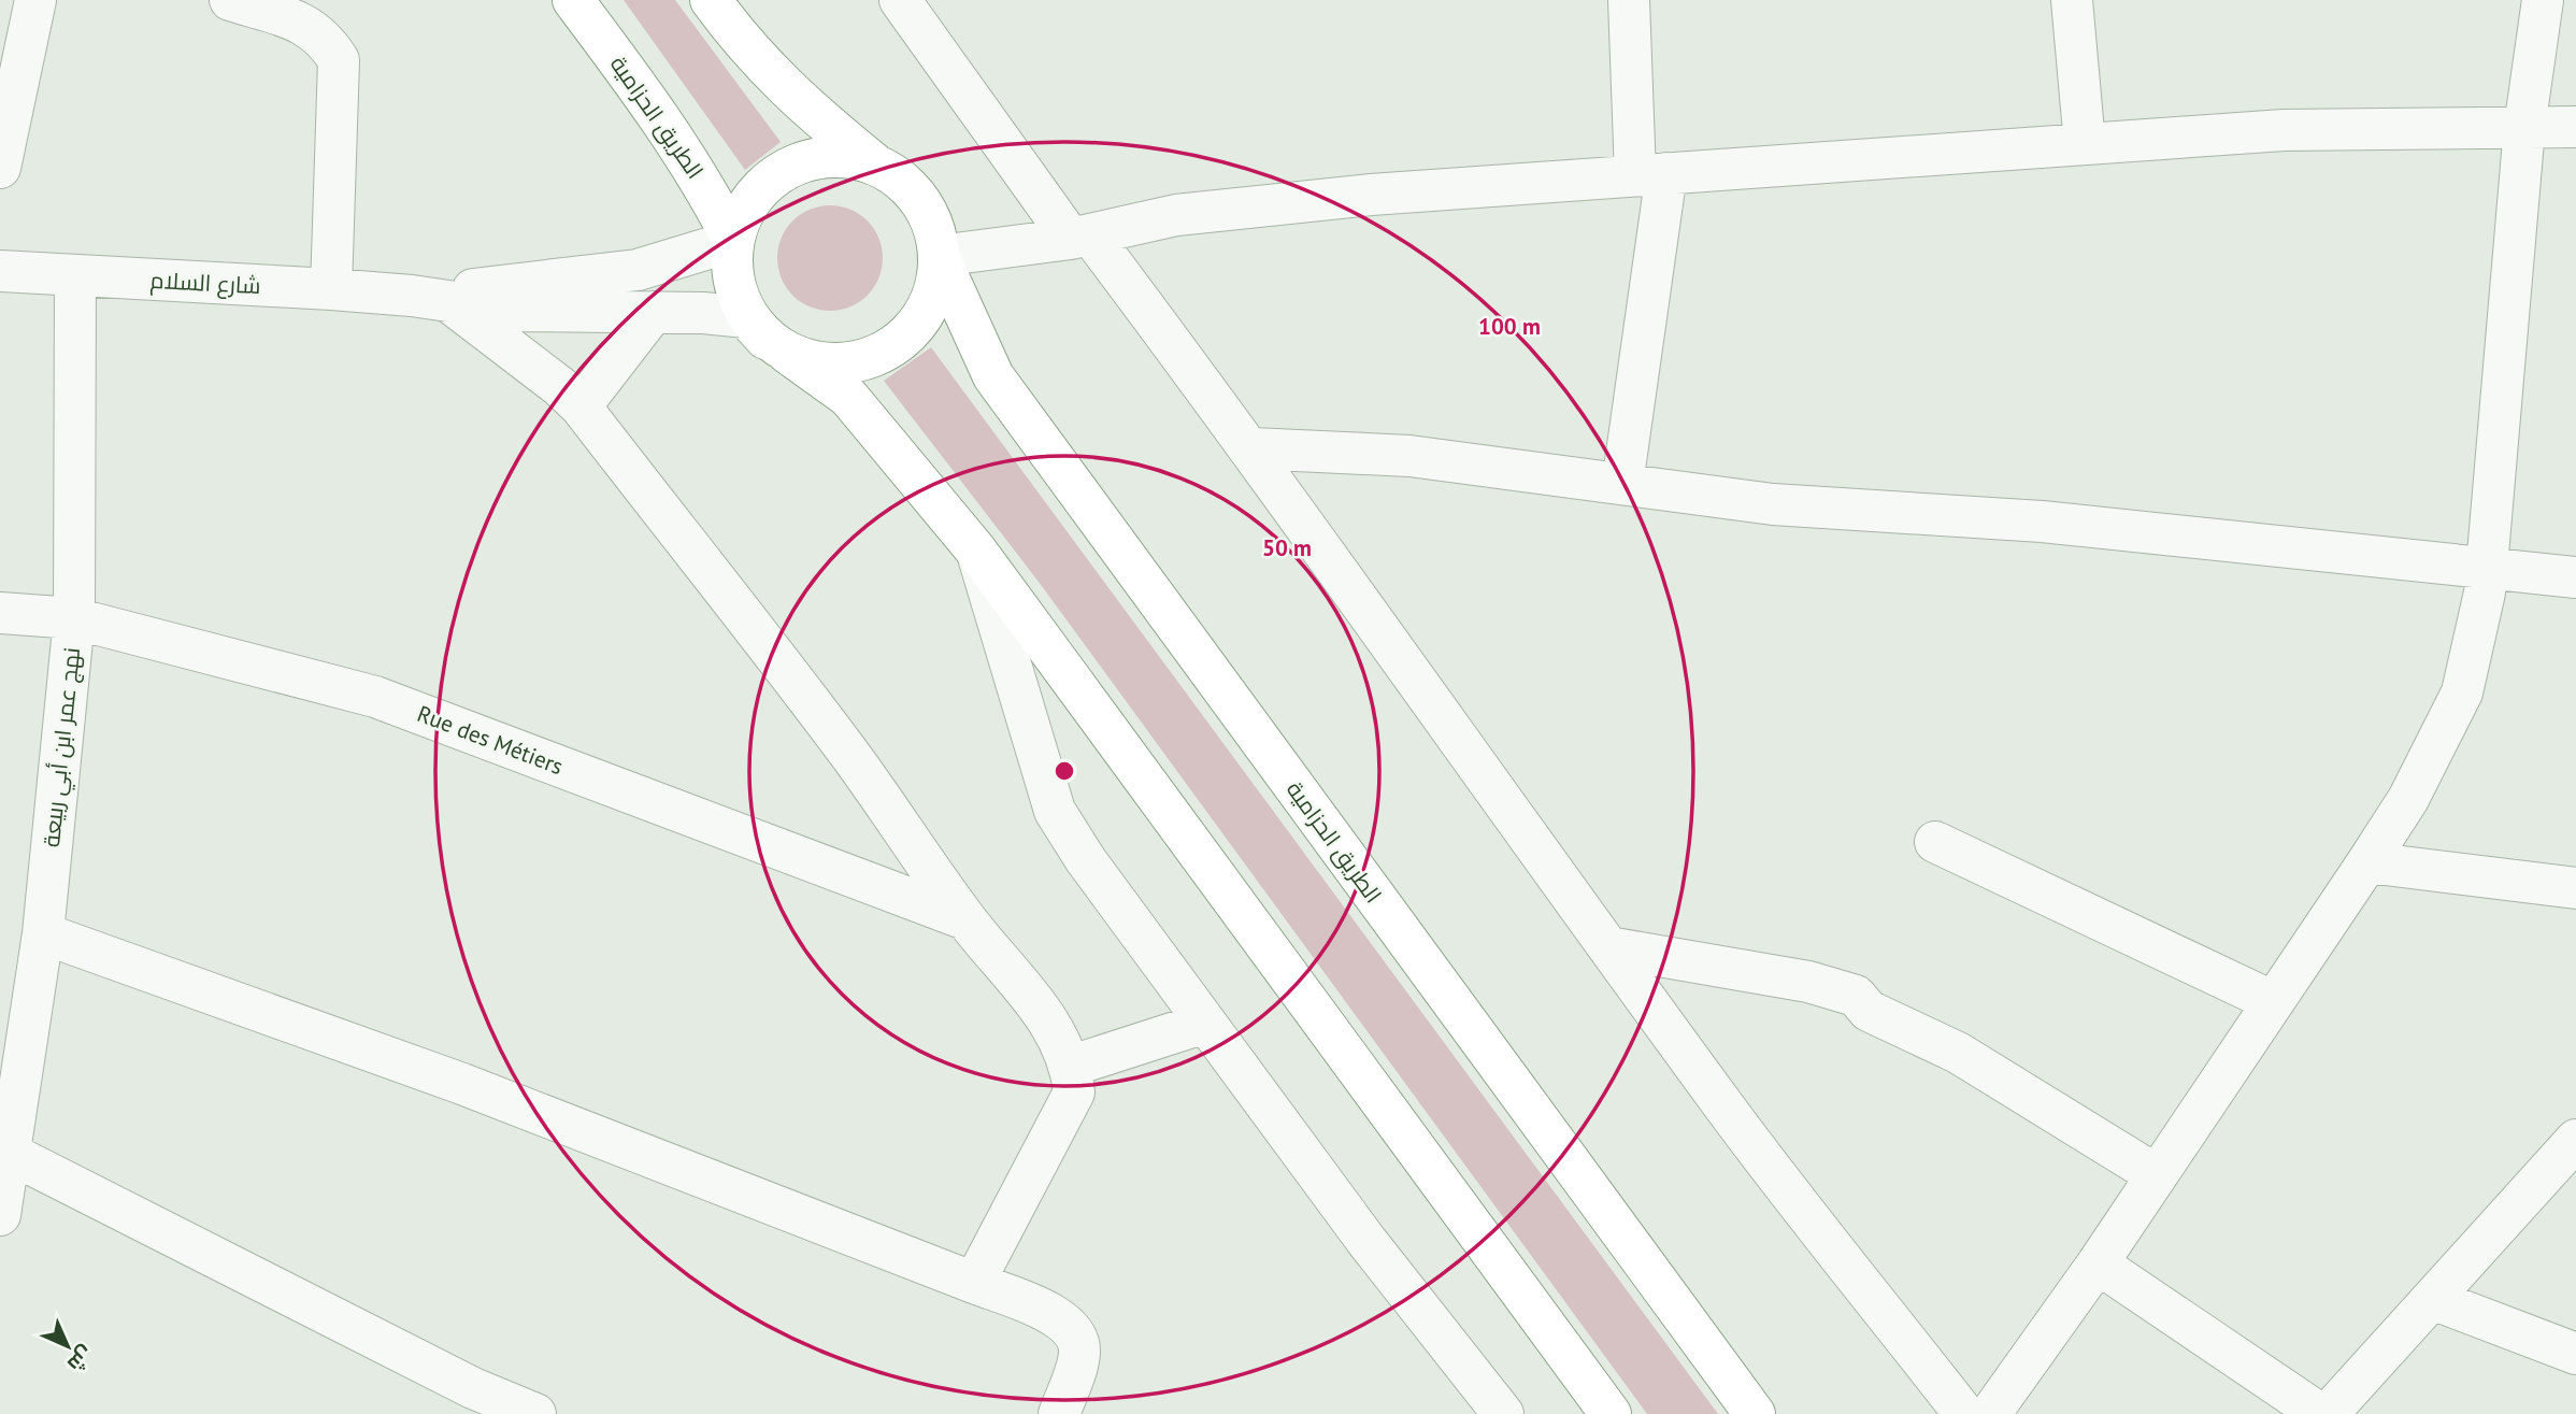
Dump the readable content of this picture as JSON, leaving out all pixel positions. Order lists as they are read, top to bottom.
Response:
{
  "streets": {
    "highway": ["الطريق الحزامية"],
    "street": ["شارع السلام", "Rue des Métiers", "نهج عمر ابن أبي ربيعة"]
  },
  "crossings": [
    ["الطريق الحزامية", "شارع السلام"],
    ["شارع السلام", "نهج عمر ابن أبي ربيعة"],
    ["Rue des Métiers", "نهج عمر ابن أبي ربيعة"]
  ],
  "north": "bottom right",
  "rings": ["100 m", "50 m"]
}
